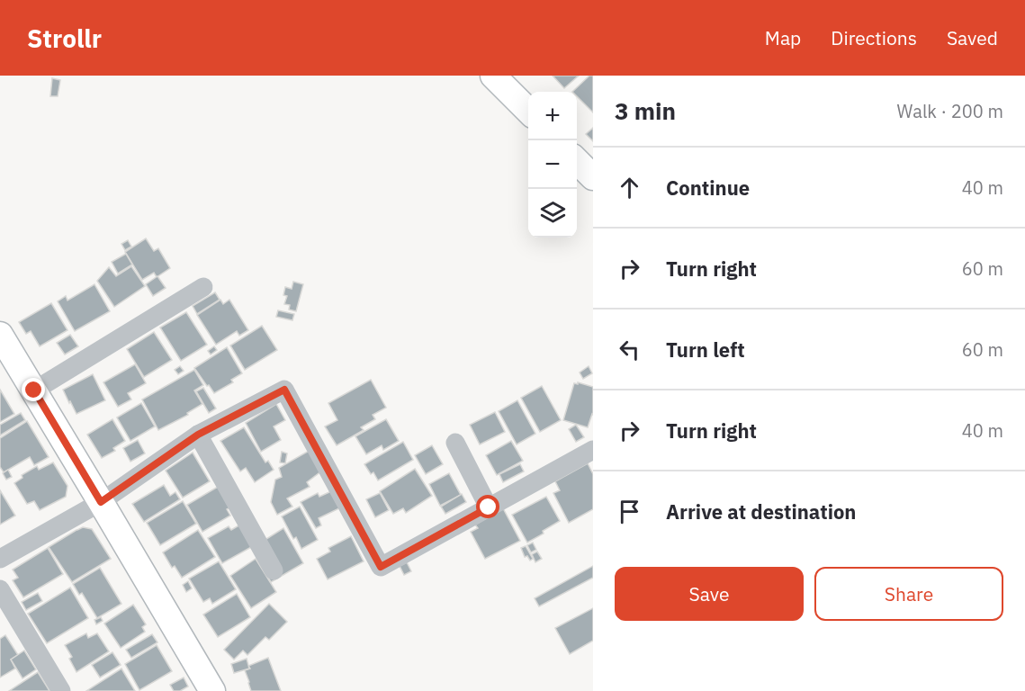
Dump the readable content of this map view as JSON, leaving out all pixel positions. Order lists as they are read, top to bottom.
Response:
{
  "page": {
    "header": "Strollr",
    "nav": ["Map", "Directions", "Saved"],
    "heading": ["3 min", "Walk · 200 m"],
    "map_buttons": ["+", "−"],
    "list": [
      ["Continue", "40 m"],
      ["Turn right", "60 m"],
      ["Turn left", "60 m"],
      ["Turn right", "40 m"],
      "Arrive at destination"
    ],
    "buttons": ["Save", "Share"]
  }
}
